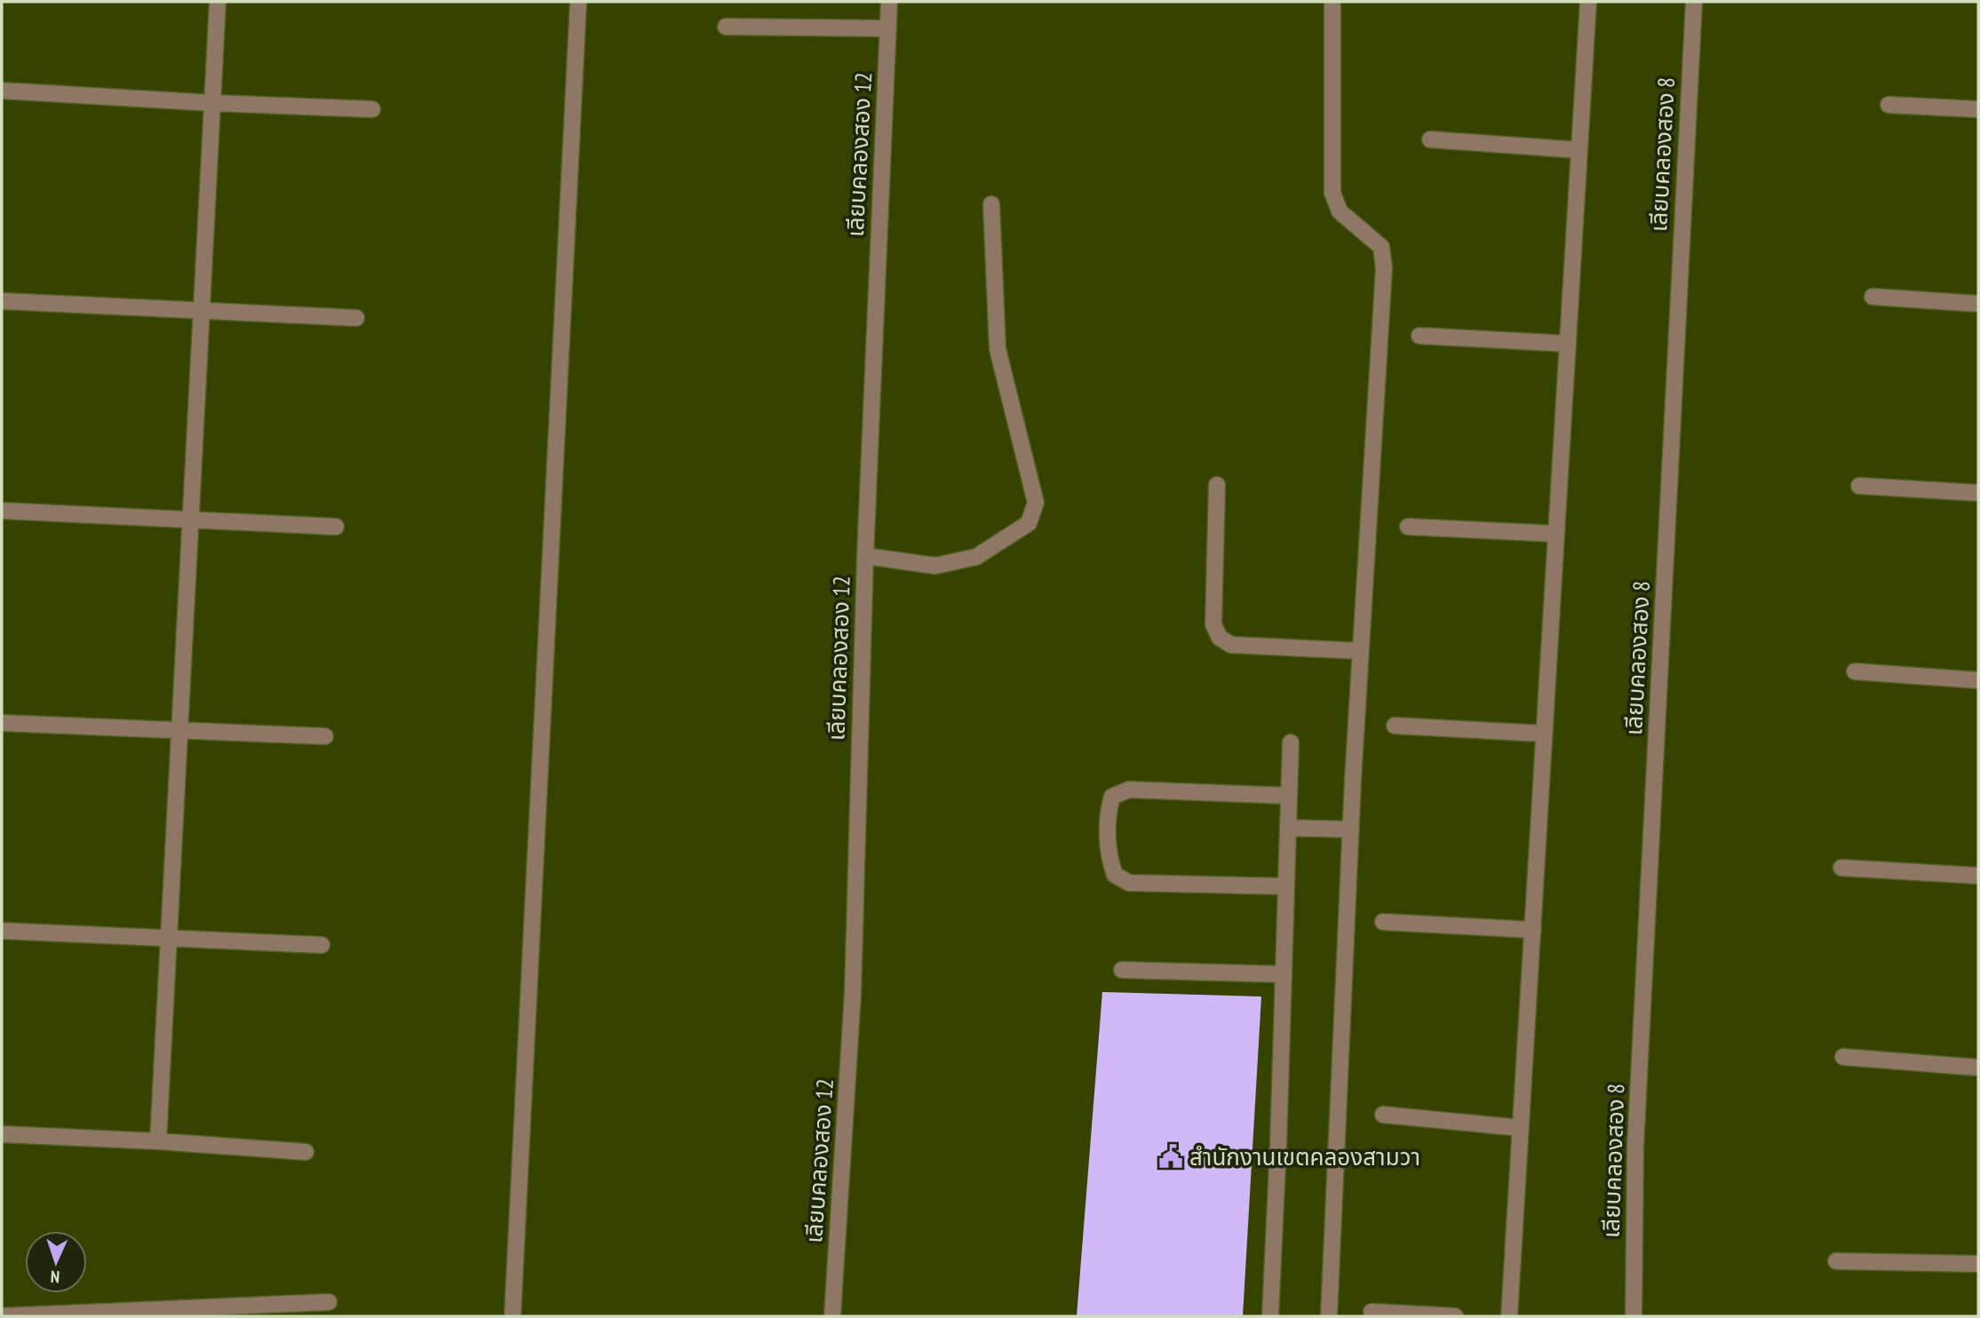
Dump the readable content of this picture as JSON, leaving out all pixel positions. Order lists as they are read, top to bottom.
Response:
{
  "streets": {
    "street": ["เลียบคลองสอง 12", "เลียบคลองสอง 8"]
  },
  "places": {
    "public building": ["สำนักงานเขตคลองสามวา"]
  },
  "north": "bottom"
}
